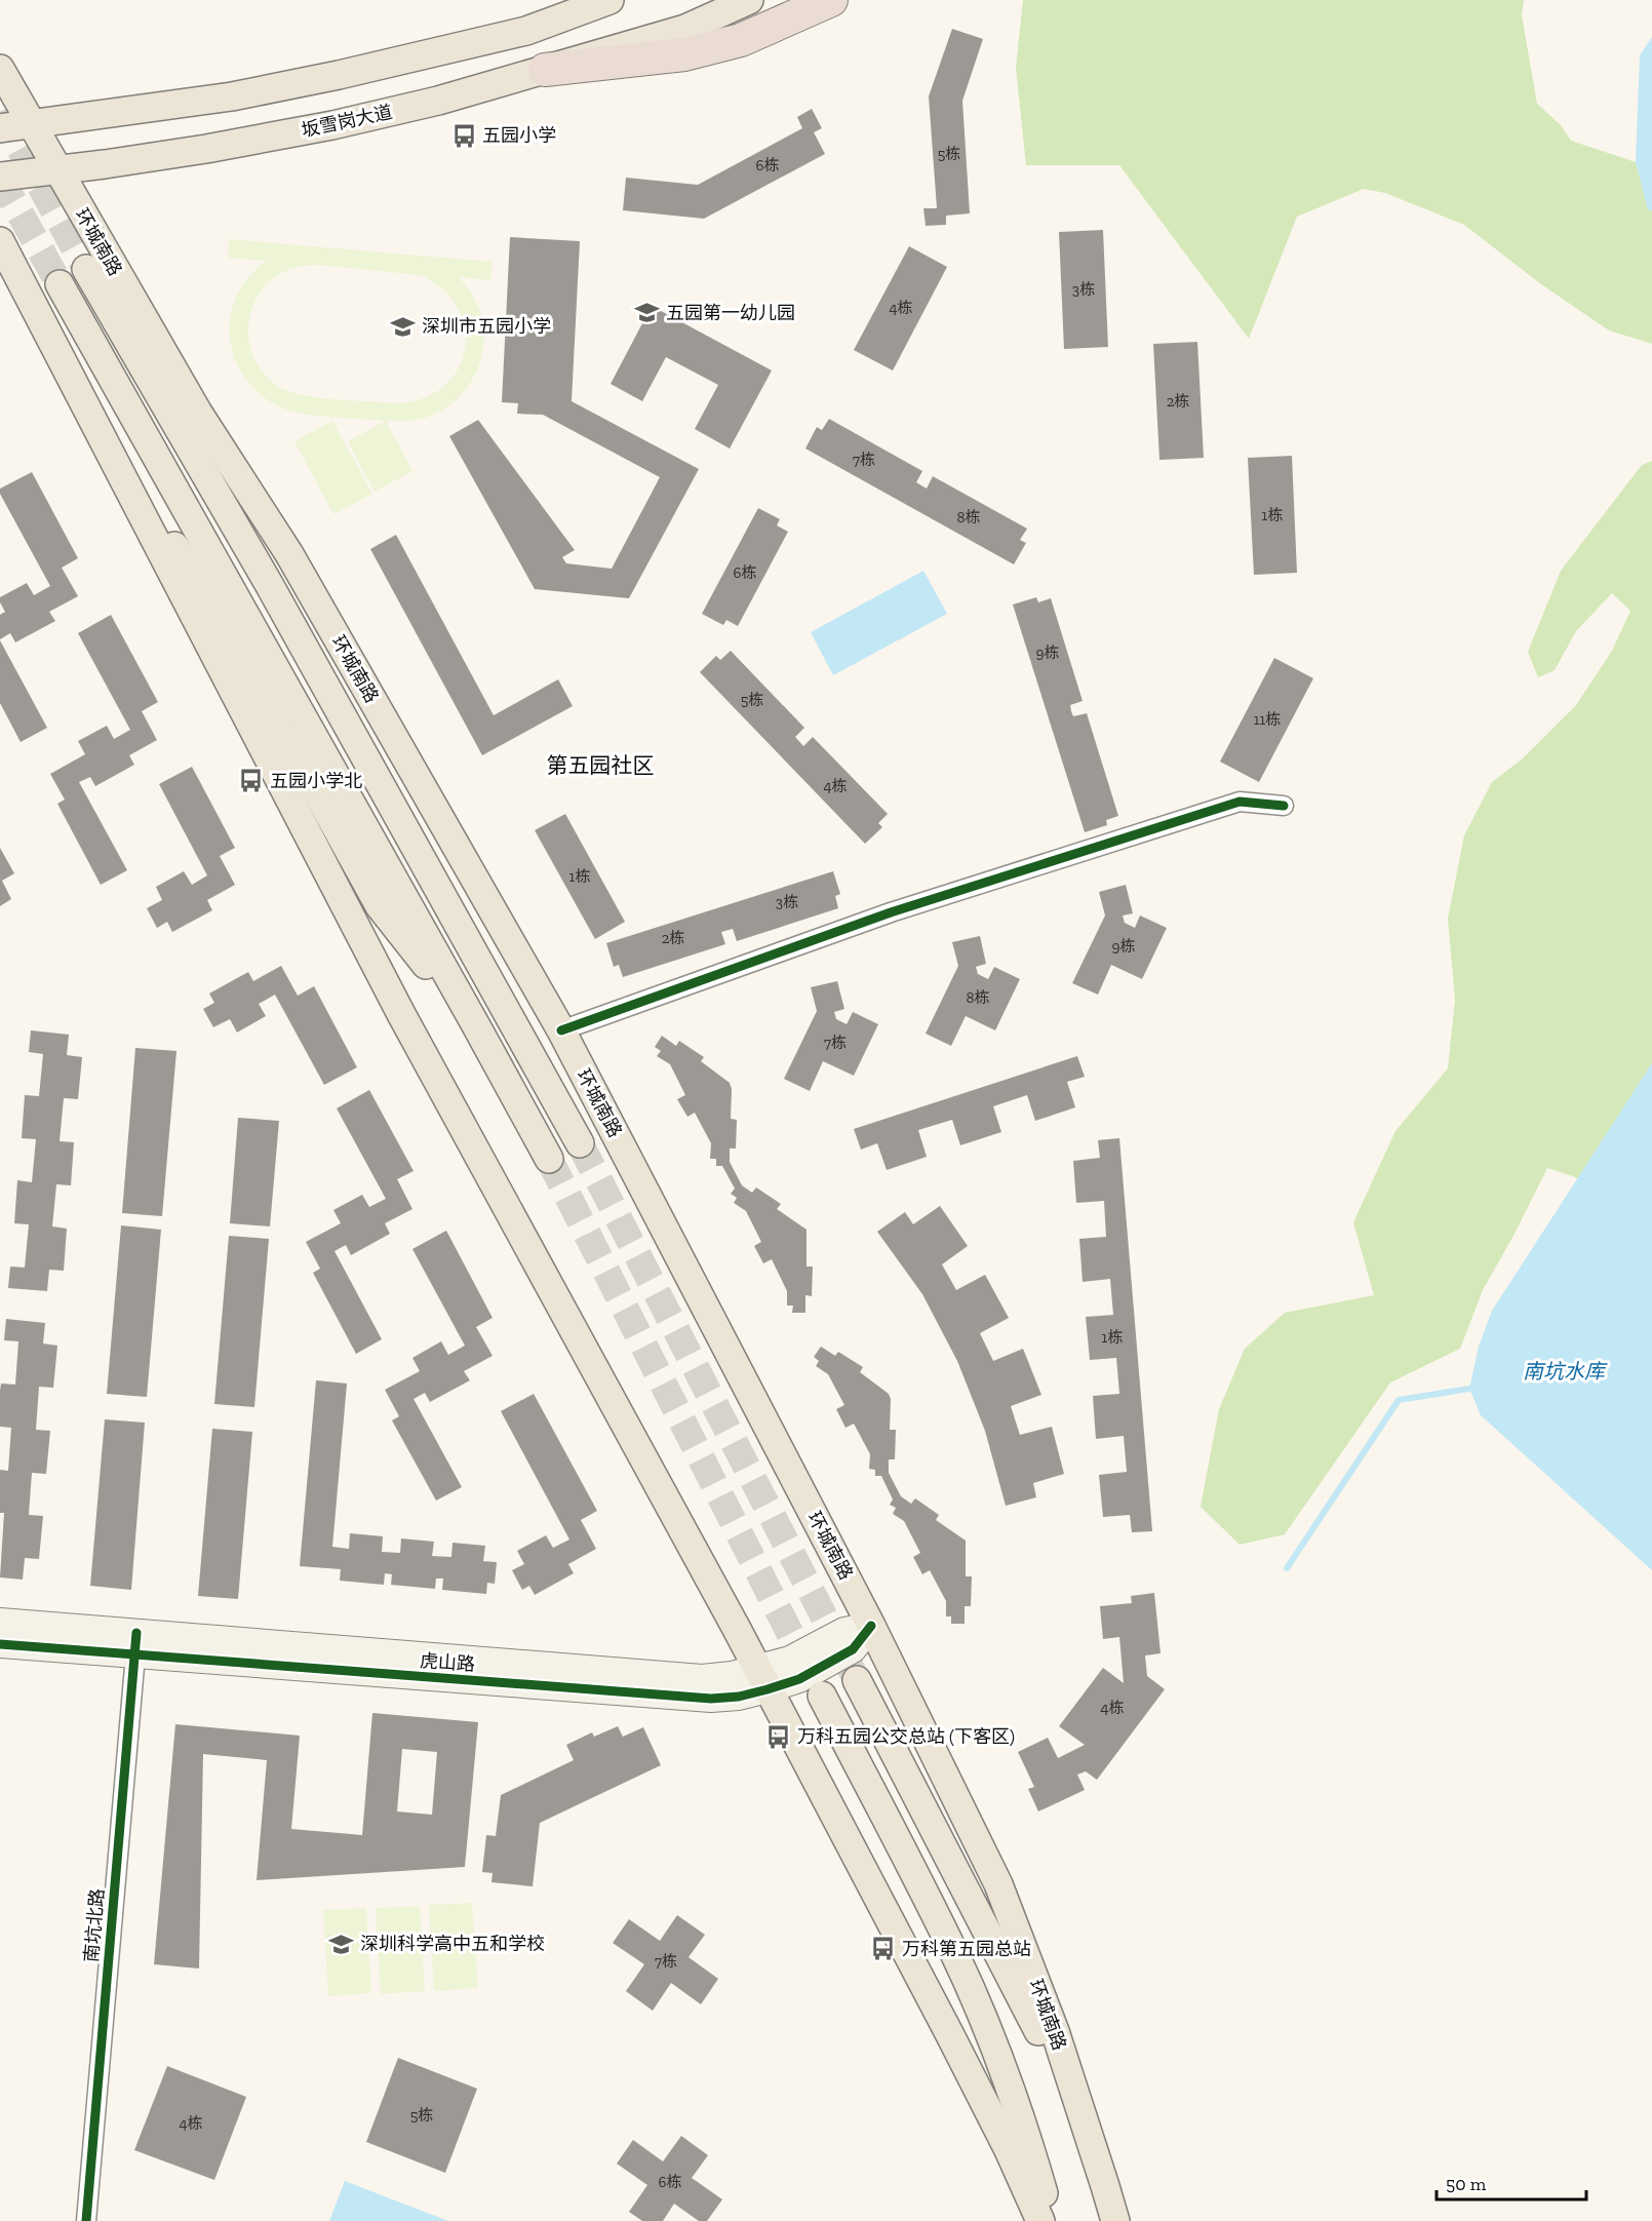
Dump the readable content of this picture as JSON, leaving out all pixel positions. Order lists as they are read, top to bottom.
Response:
{
  "streets": {
    "main road": ["坂雪岗大道", "环城南路"],
    "street": ["虎山路", "南坑北路"]
  },
  "crossings": [
    ["坂雪岗大道", "环城南路"],
    ["环城南路", "虎山路"],
    ["虎山路", "南坑北路"]
  ],
  "districts": ["第五园社区"],
  "water": ["南坑水库"],
  "places": {
    "bus stop": [
      "五园小学",
      "五园小学北",
      "万科五园公交总站 (下客区)",
      "万科第五园总站"
    ],
    "school or university": ["五园第一幼儿园", "深圳市五园小学", "深圳科学高中五和学校"]
  },
  "house_numbers": [
    "5栋",
    "6栋",
    "3栋",
    "4栋",
    "2栋",
    "7栋",
    "1栋",
    "8栋",
    "6栋",
    "9栋",
    "5栋",
    "11栋",
    "4栋",
    "1栋",
    "3栋",
    "2栋",
    "9栋",
    "8栋",
    "7栋",
    "1栋",
    "4栋",
    "7栋",
    "5栋",
    "4栋",
    "6栋"
  ],
  "scale_bar": "50 m"
}
